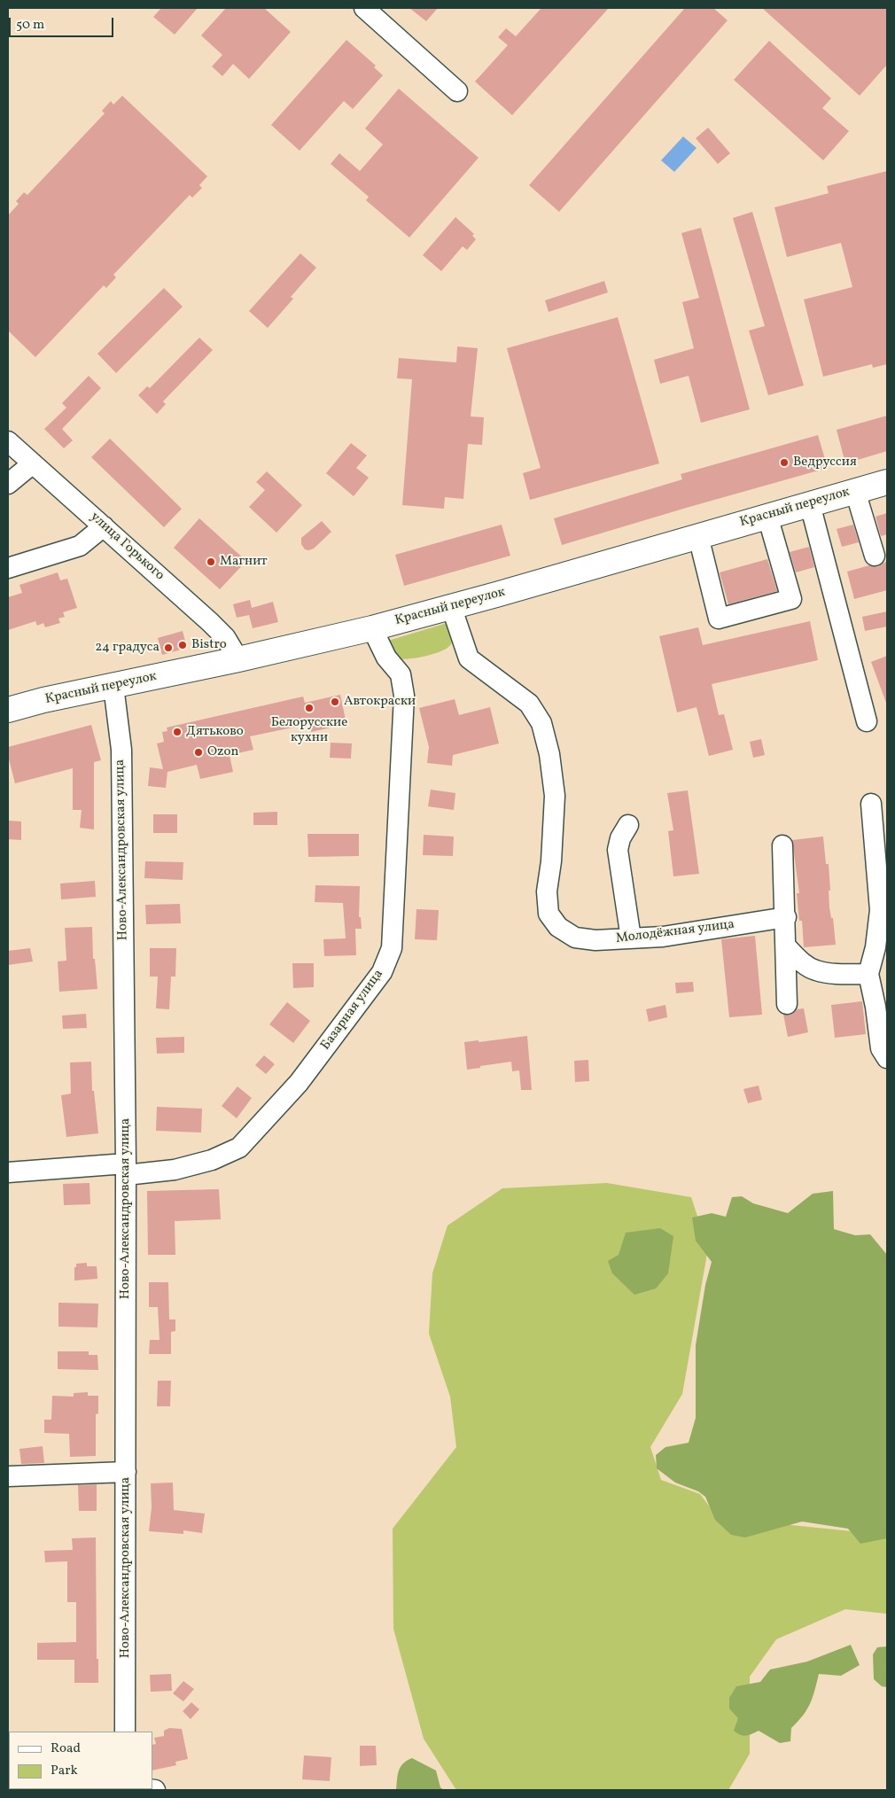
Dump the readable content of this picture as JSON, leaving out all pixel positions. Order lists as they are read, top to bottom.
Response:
{
  "streets": {
    "main road": ["Красный переулок"],
    "street": [
      "улица Горького",
      "Ново-Александровская улица",
      "Молодёжная улица",
      "Базарная улица"
    ]
  },
  "crossings": [
    ["Красный переулок", "улица Горького"],
    ["Красный переулок", "Ново-Александровская улица"],
    ["Красный переулок", "Молодёжная улица"],
    ["Красный переулок", "Базарная улица"],
    ["Ново-Александровская улица", "Базарная улица"]
  ],
  "places": [
    "Ведруссия",
    "Магнит",
    "Bistro",
    "24 градуса",
    "Автокраски",
    "Белорусские кухни",
    "Дятьково",
    "Ozon"
  ],
  "legend": ["Road", "Park"],
  "scale_bar": "50 m"
}
